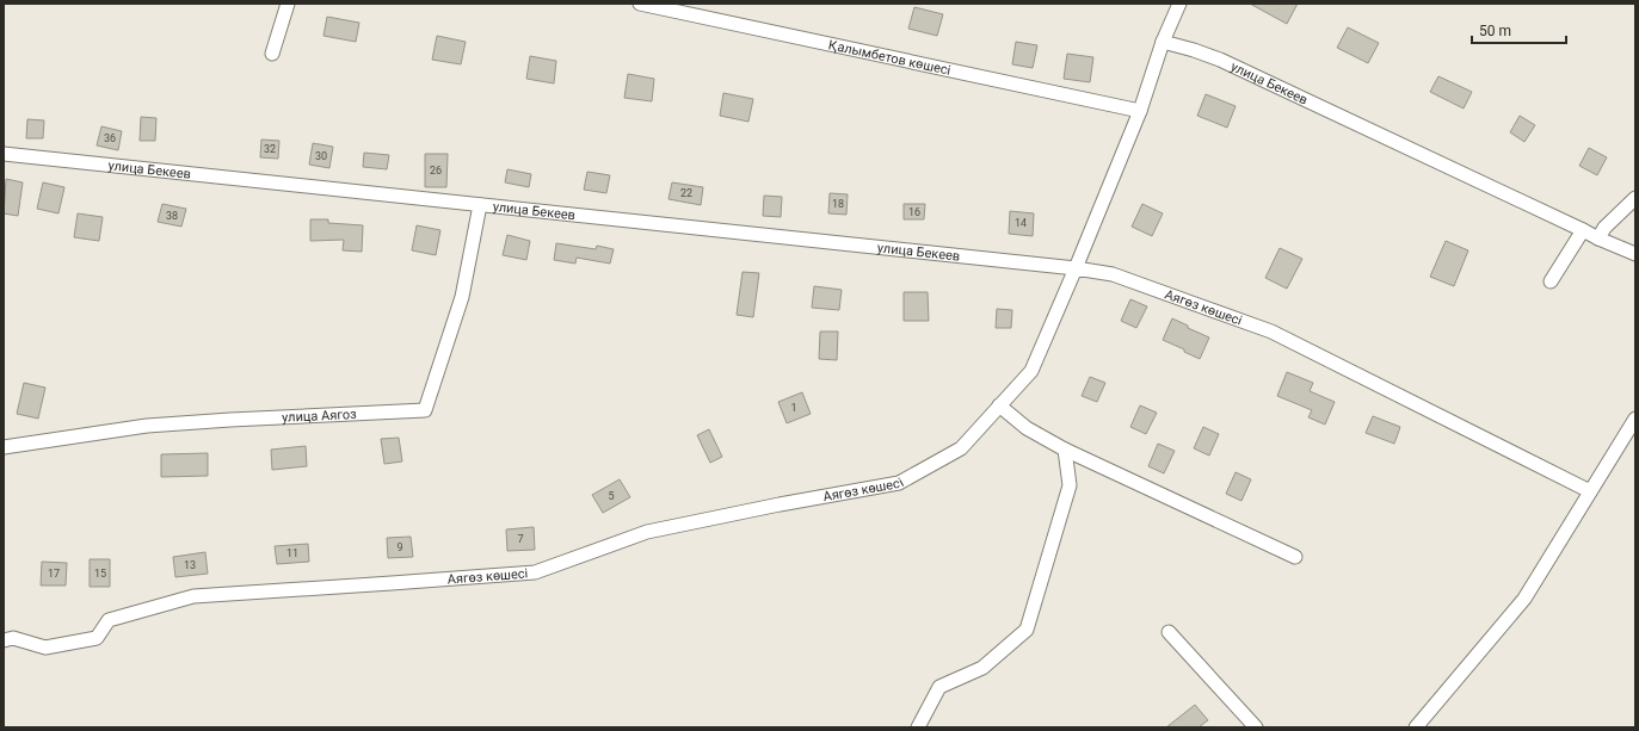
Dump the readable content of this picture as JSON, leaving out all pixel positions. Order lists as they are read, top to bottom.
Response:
{
  "streets": {
    "street": [
      "Қалымбетов көшесі",
      "улица Бекеев",
      "Аягөз көшесі",
      "улица Аягоз"
    ]
  },
  "crossings": [
    ["улица Бекеев", "Аягөз көшесі"],
    ["улица Бекеев", "улица Аягоз"]
  ],
  "house_numbers": [
    "36",
    "32",
    "30",
    "26",
    "22",
    "18",
    "16",
    "38",
    "14",
    "1",
    "5",
    "7",
    "9",
    "11",
    "13",
    "17",
    "15"
  ],
  "scale_bar": "50 m"
}
